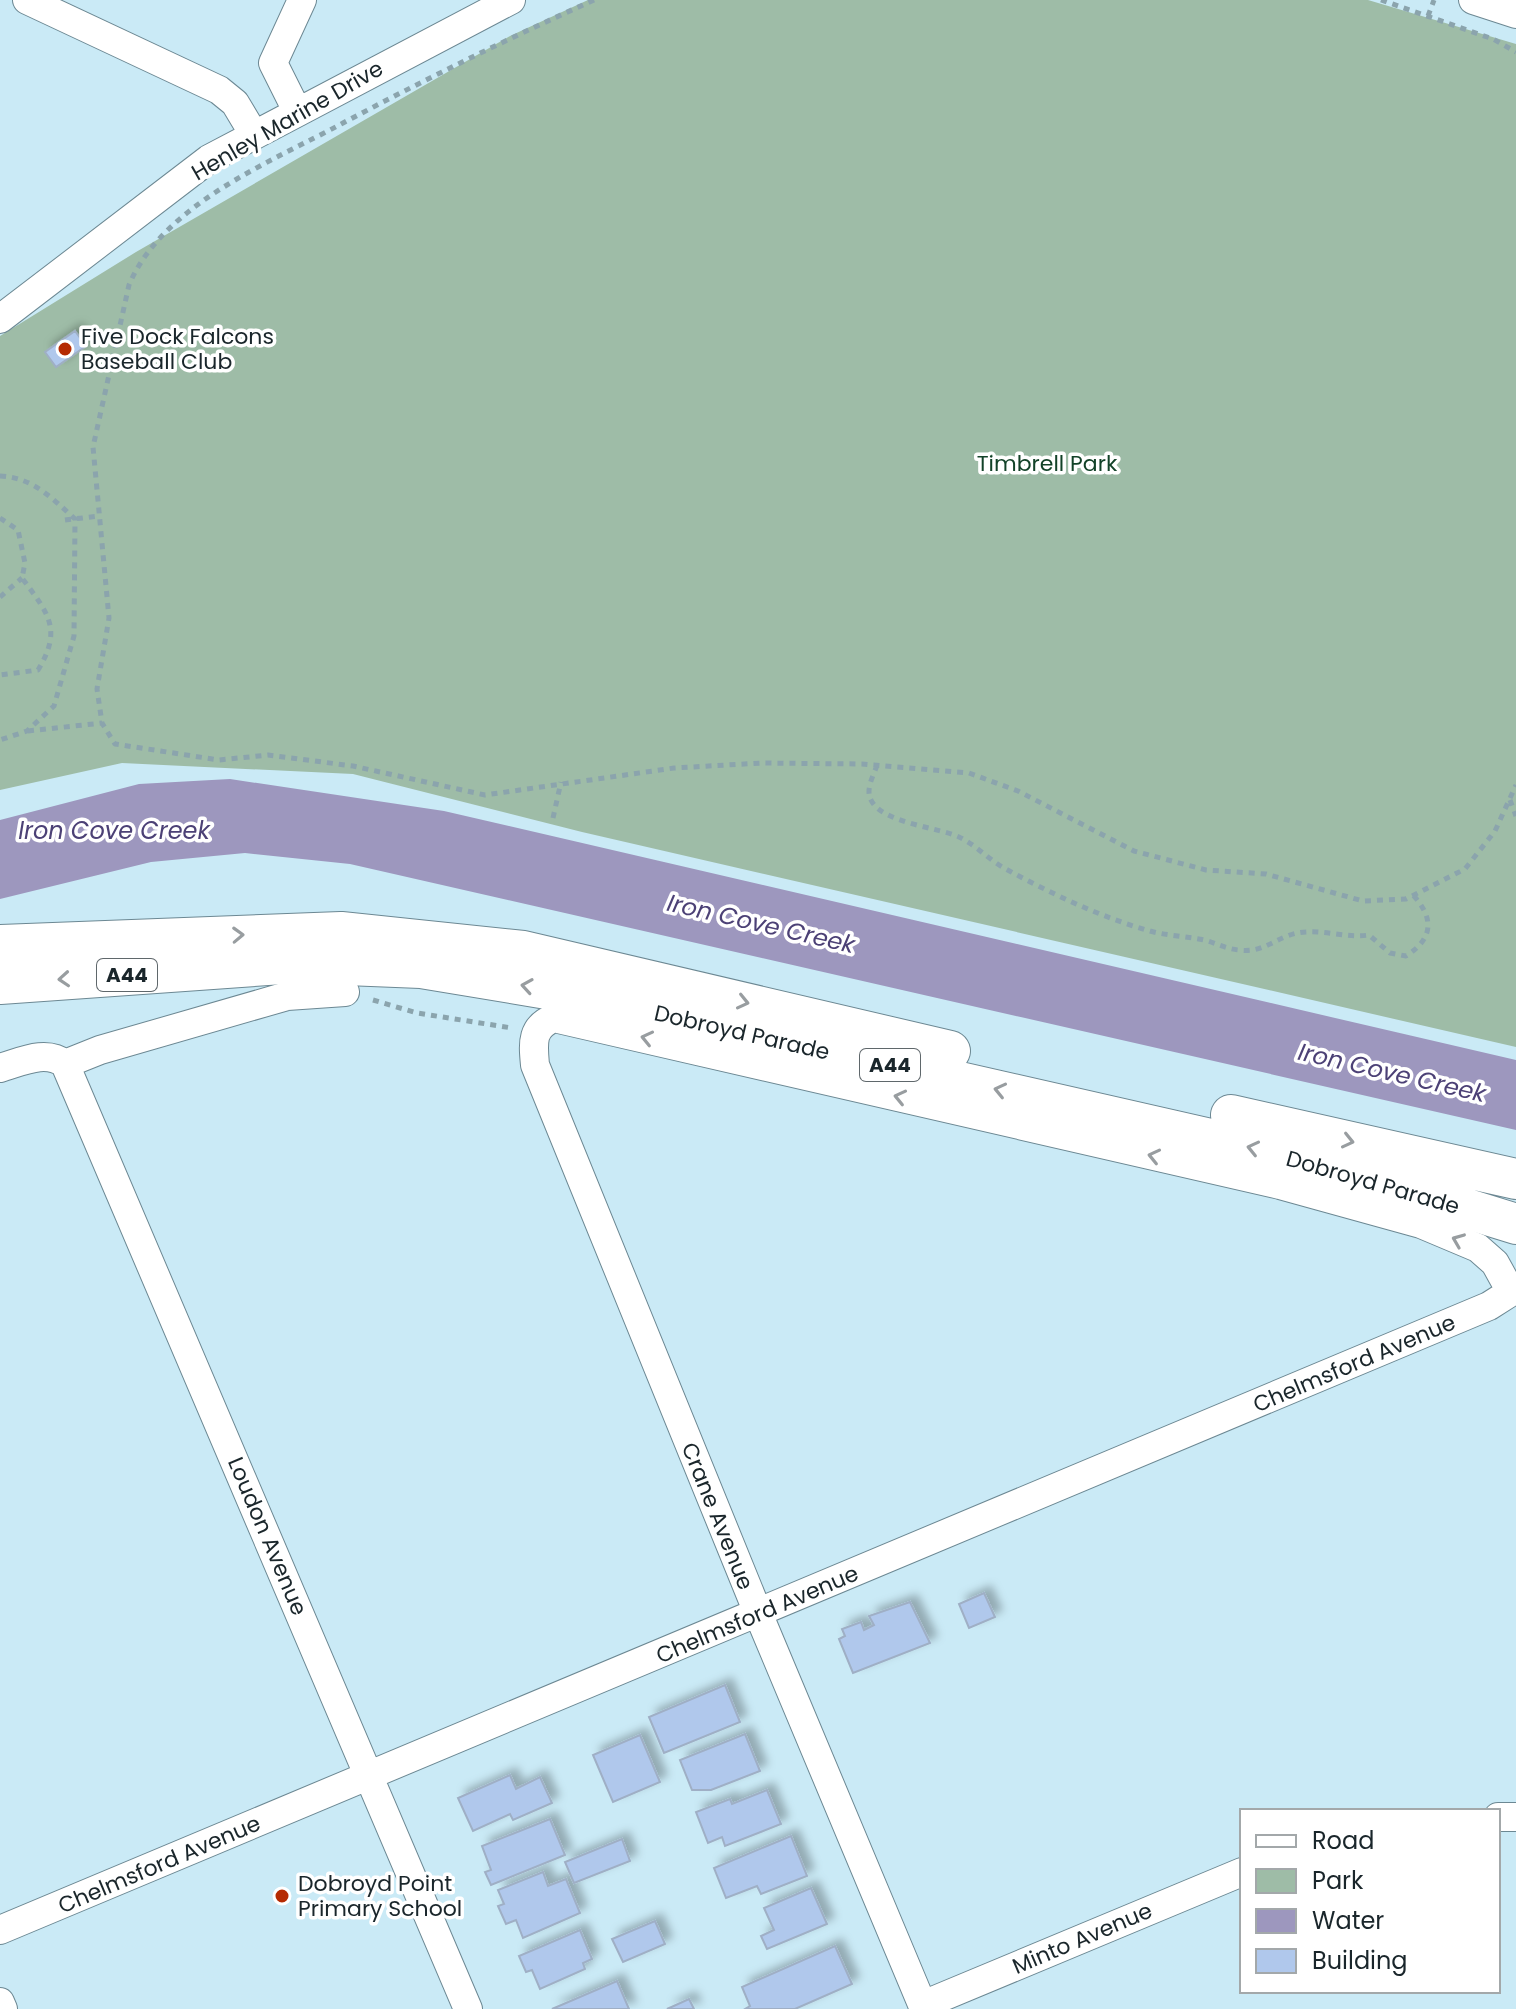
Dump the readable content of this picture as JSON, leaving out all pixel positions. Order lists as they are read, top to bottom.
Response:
{
  "streets": {
    "highway": ["A44", "Dobroyd Parade"],
    "street": [
      "Henley Marine Drive",
      "Chelmsford Avenue",
      "Crane Avenue",
      "Loudon Avenue",
      "Minto Avenue"
    ]
  },
  "crossings": [
    ["Dobroyd Parade", "Chelmsford Avenue"],
    ["Dobroyd Parade", "Crane Avenue"],
    ["Chelmsford Avenue", "Crane Avenue"],
    ["Chelmsford Avenue", "Loudon Avenue"],
    ["Crane Avenue", "Minto Avenue"]
  ],
  "water": ["Iron Cove Creek"],
  "parks": ["Timbrell Park"],
  "places": ["Five Dock Falcons Baseball Club", "Dobroyd Point Primary School"],
  "legend": [
    "Road",
    "Park",
    "Water",
    "Building"
  ]
}
